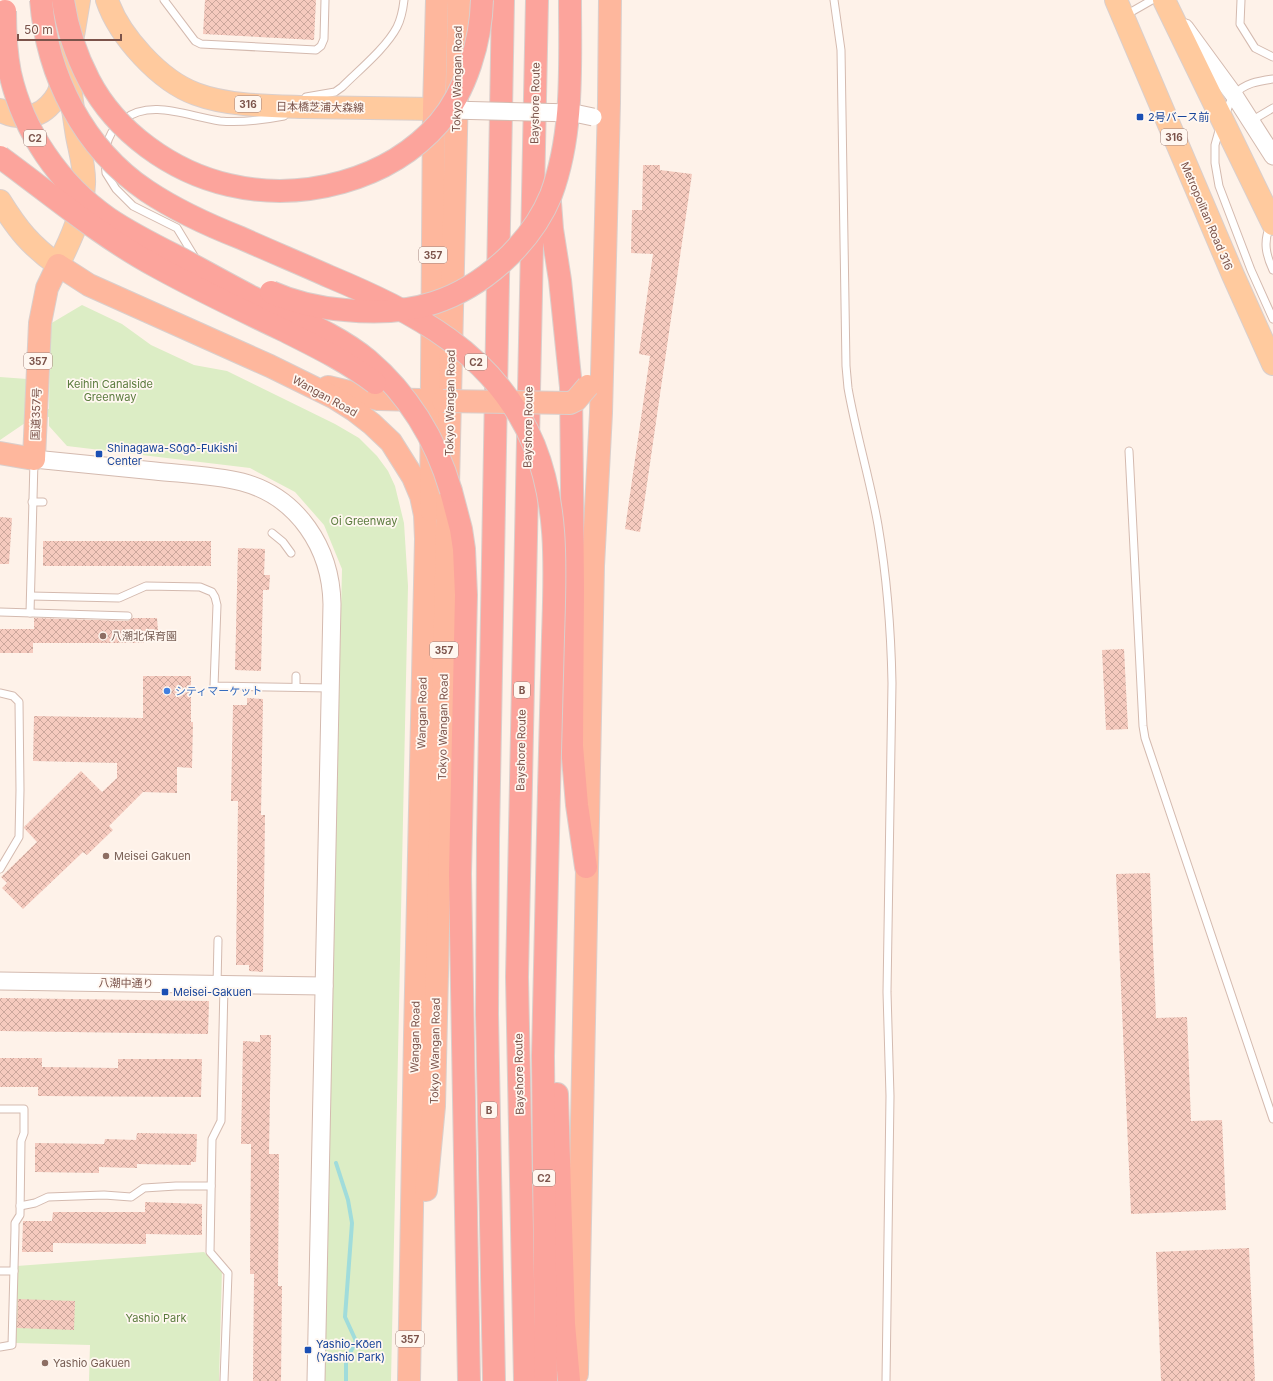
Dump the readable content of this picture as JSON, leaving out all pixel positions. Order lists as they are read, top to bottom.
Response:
{
  "streets": {
    "highway": [
      "Tokyo Wangan Road",
      "Bayshore Route",
      "C2",
      "357",
      "Wangan Road",
      "国道357号",
      "B"
    ],
    "main road": ["316", "日本橋芝浦大森線", "Metropolitan Road 316"],
    "street": ["八潮中通り"]
  },
  "crossings": [
    ["Tokyo Wangan Road", "Wangan Road"],
    ["日本橋芝浦大森線", "357"],
    ["357", "Wangan Road"],
    ["Wangan Road", "国道357号"]
  ],
  "parks": ["Keihin Canalside Greenway", "Oi Greenway", "Yashio Park"],
  "places": {
    "transit": [
      "2号バース前",
      "Shinagawa-Sōgō-Fukishi Center",
      "Meisei-Gakuen",
      "Yashio-Kōen (Yashio Park)"
    ],
    "other": [
      "八潮北保育園",
      "シティマーケット",
      "Meisei Gakuen",
      "Yashio Gakuen"
    ]
  },
  "scale_bar": "50 m"
}
